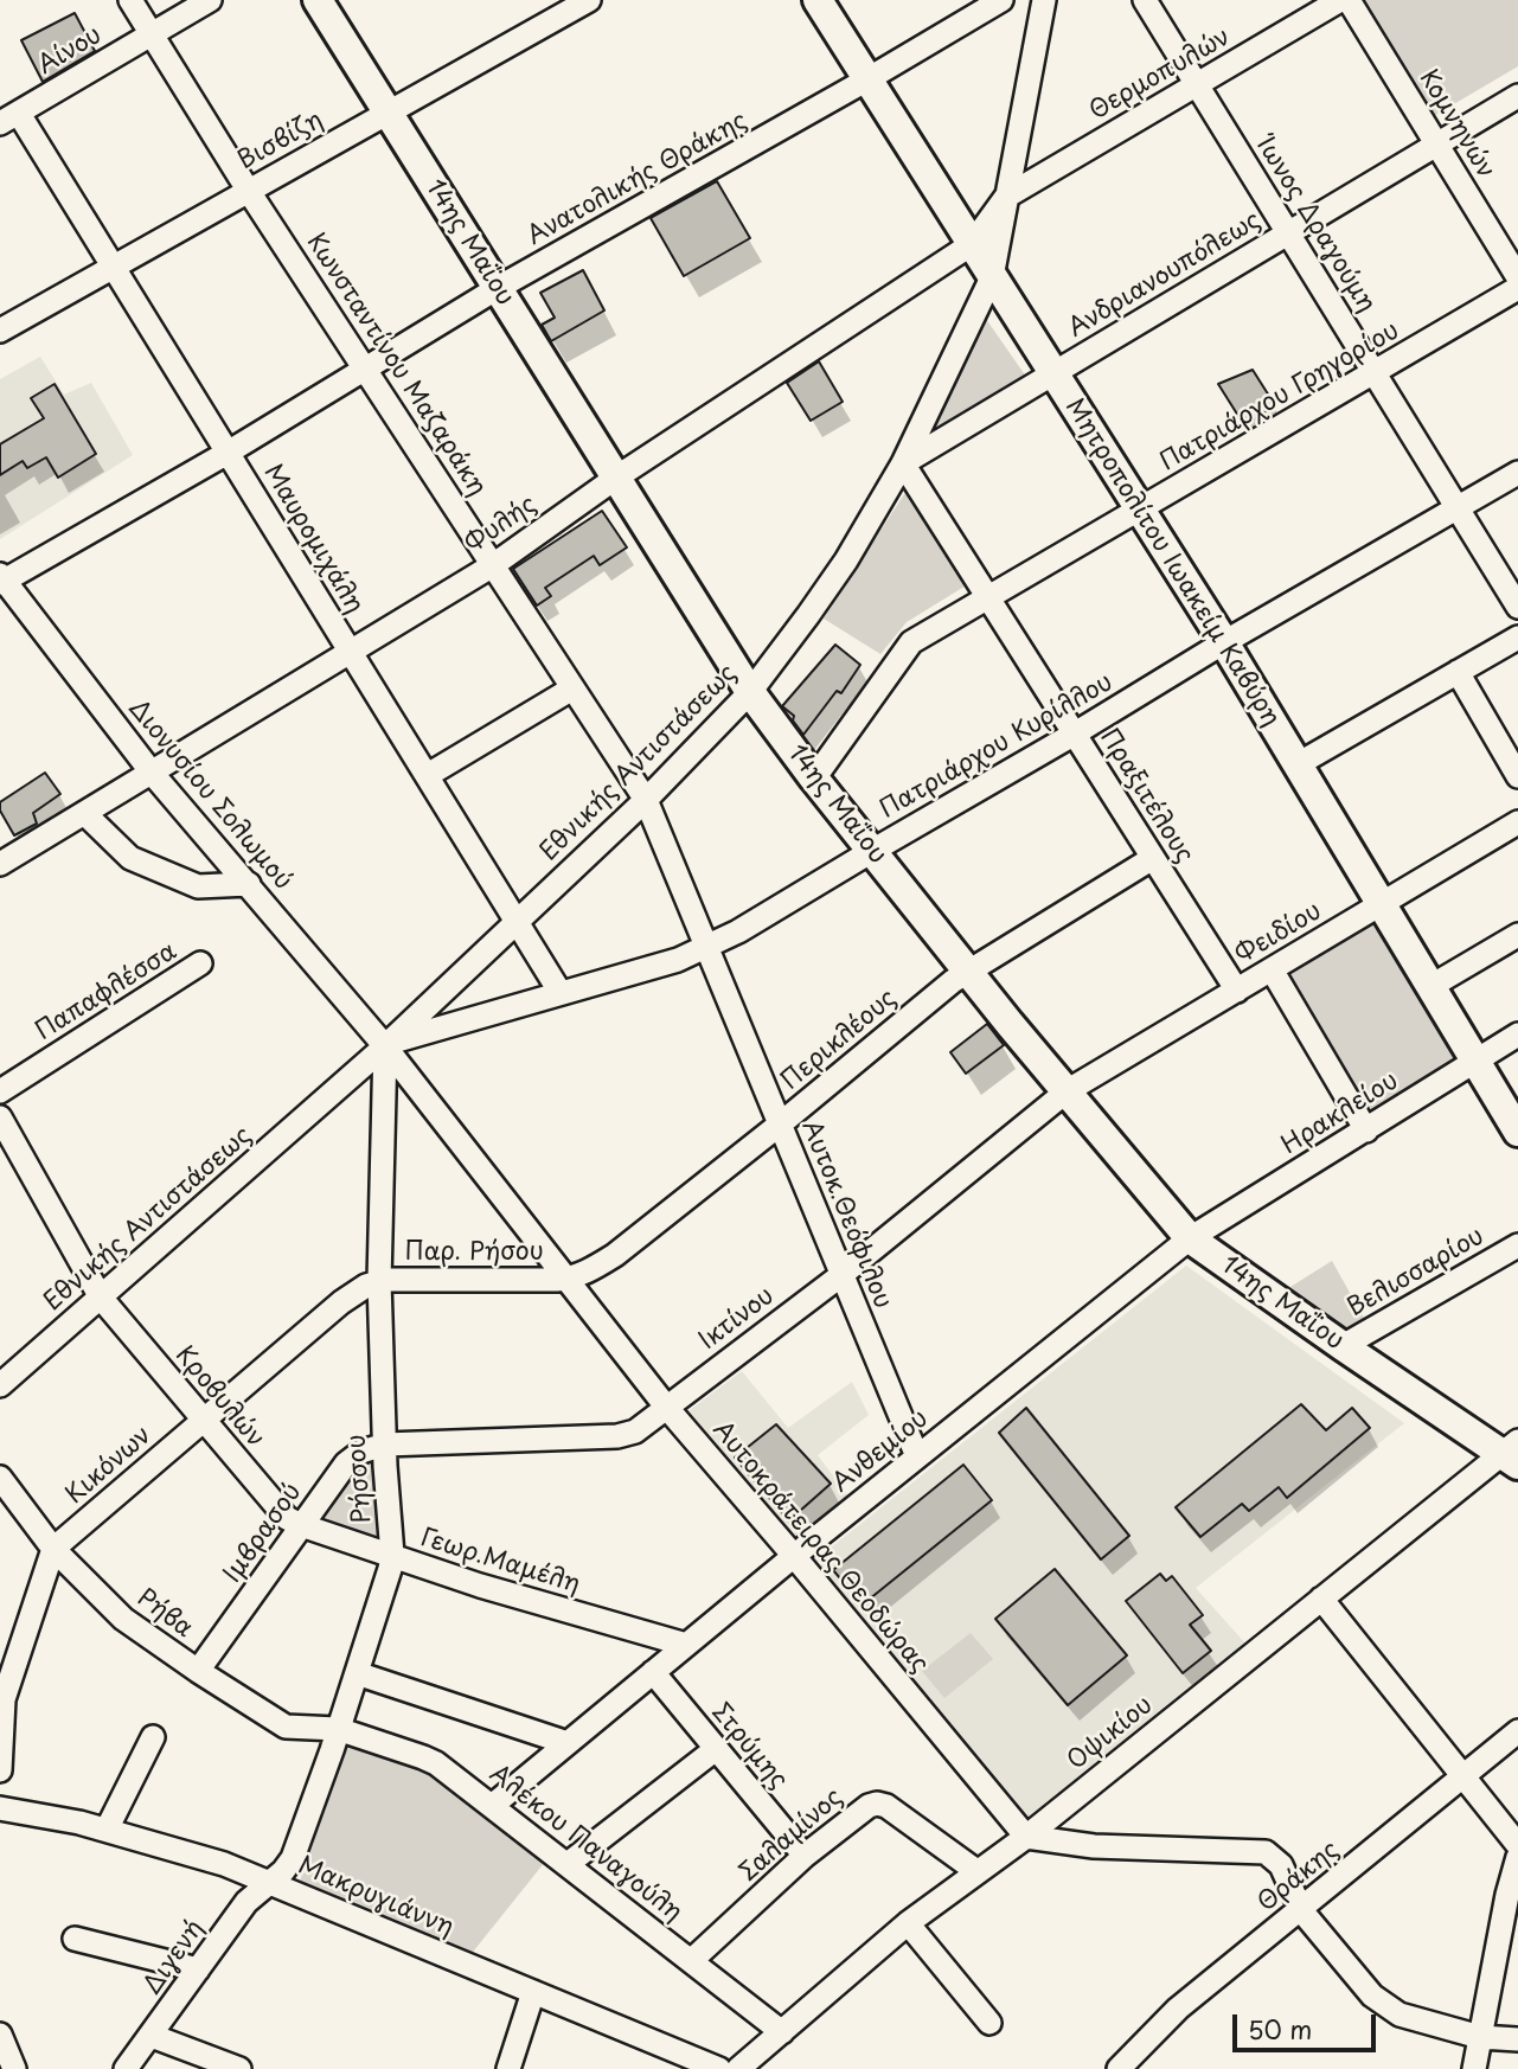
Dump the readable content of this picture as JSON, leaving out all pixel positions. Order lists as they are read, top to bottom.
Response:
{
  "streets": {
    "main road": ["14ης Μαΐου", "Μητροπολίτου Ιωακείμ Καβύρη"],
    "street": [
      "Αίνου",
      "Θερμοπυλών",
      "Κομνηνών",
      "Βισβίζη",
      "Ανατολικής Θράκης",
      "Ίωνος Δραγούμη",
      "Ανδριανουπόλεως",
      "Κωνσταντίνου Μαζαράκη",
      "Πατριάρχου Γρηγορίου",
      "Φυλής",
      "Μαυρομιχάλη",
      "Πατριάρχου Κυρίλλου",
      "Εθνικής Αντιστάσεως",
      "Διονυσίου Σολωμού",
      "Πραξιτέλους",
      "Φειδίου",
      "Παπαφλέσσα",
      "Περικλέους",
      "Ηρακλείου",
      "Αυτοκ.Θεόφιλου",
      "Παρ. Ρήσου",
      "Βελισσαρίου",
      "Ικτίνου",
      "Κροβυλών",
      "Ανθεμίου",
      "Κικόνων",
      "Ρήσσου",
      "Ιμβρασού",
      "Αυτοκράτειρας Θεοδώρας",
      "Γεωρ.Μαμέλη",
      "Ρήβα",
      "Οψικίου",
      "Στρύμης",
      "Σαλαμίνος",
      "Αλέκου Παναγούλη",
      "Θράκης",
      "Μακρυγιάννη",
      "Διγενή"
    ]
  },
  "crossings": [
    ["Αίνου", "Κωνσταντίνου Μαζαράκη"],
    ["Αίνου", "Μαυρομιχάλη"],
    ["Θερμοπυλών", "Ίωνος Δραγούμη"],
    ["Θερμοπυλών", "Φυλής"],
    ["Θερμοπυλών", "Εθνικής Αντιστάσεως"],
    ["Κομνηνών", "Ανδριανουπόλεως"],
    ["Βισβίζη", "14ης Μαΐου"],
    ["Βισβίζη", "Κωνσταντίνου Μαζαράκη"],
    ["Βισβίζη", "Μαυρομιχάλη"],
    ["Ανατολικής Θράκης", "14ης Μαΐου"],
    ["Ανατολικής Θράκης", "Κωνσταντίνου Μαζαράκη"],
    ["Ανατολικής Θράκης", "Μαυρομιχάλη"],
    ["Ανατολικής Θράκης", "Μητροπολίτου Ιωακείμ Καβύρη"],
    ["Ανατολικής Θράκης", "Διονυσίου Σολωμού"],
    ["Ίωνος Δραγούμη", "Ανδριανουπόλεως"],
    ["Ίωνος Δραγούμη", "Πατριάρχου Γρηγορίου"],
    ["Ίωνος Δραγούμη", "Πατριάρχου Κυρίλλου"],
    ["14ης Μαΐου", "Πατριάρχου Γρηγορίου"],
    ["14ης Μαΐου", "Φυλής"],
    ["14ης Μαΐου", "Πατριάρχου Κυρίλλου"],
    ["14ης Μαΐου", "Εθνικής Αντιστάσεως"],
    ["14ης Μαΐου", "Φειδίου"],
    ["14ης Μαΐου", "Περικλέους"],
    ["14ης Μαΐου", "Ηρακλείου"],
    ["14ης Μαΐου", "Βελισσαρίου"],
    ["14ης Μαΐου", "Ικτίνου"],
    ["14ης Μαΐου", "Ανθεμίου"],
    ["14ης Μαΐου", "Οψικίου"],
    ["Ανδριανουπόλεως", "Μητροπολίτου Ιωακείμ Καβύρη"],
    ["Ανδριανουπόλεως", "Εθνικής Αντιστάσεως"],
    ["Ανδριανουπόλεως", "Πραξιτέλους"],
    ["Κωνσταντίνου Μαζαράκη", "Φυλής"],
    ["Κωνσταντίνου Μαζαράκη", "Εθνικής Αντιστάσεως"],
    ["Κωνσταντίνου Μαζαράκη", "Αυτοκ.Θεόφιλου"],
    ["Πατριάρχου Γρηγορίου", "Μητροπολίτου Ιωακείμ Καβύρη"],
    ["Πατριάρχου Γρηγορίου", "Πραξιτέλους"],
    ["Φυλής", "Μαυρομιχάλη"],
    ["Φυλής", "Μητροπολίτου Ιωακείμ Καβύρη"],
    ["Φυλής", "Εθνικής Αντιστάσεως"],
    ["Φυλής", "Διονυσίου Σολωμού"],
    ["Μαυρομιχάλη", "Πατριάρχου Κυρίλλου"],
    ["Μαυρομιχάλη", "Εθνικής Αντιστάσεως"],
    ["Μητροπολίτου Ιωακείμ Καβύρη", "Πατριάρχου Κυρίλλου"],
    ["Μητροπολίτου Ιωακείμ Καβύρη", "Εθνικής Αντιστάσεως"],
    ["Μητροπολίτου Ιωακείμ Καβύρη", "Φειδίου"],
    ["Μητροπολίτου Ιωακείμ Καβύρη", "Ηρακλείου"],
    ["Πατριάρχου Κυρίλλου", "Εθνικής Αντιστάσεως"],
    ["Πατριάρχου Κυρίλλου", "Διονυσίου Σολωμού"],
    ["Πατριάρχου Κυρίλλου", "Πραξιτέλους"],
    ["Πατριάρχου Κυρίλλου", "Αυτοκ.Θεόφιλου"],
    ["Πατριάρχου Κυρίλλου", "Ρήσσου"],
    ["Πατριάρχου Κυρίλλου", "Αυτοκράτειρας Θεοδώρας"],
    ["Εθνικής Αντιστάσεως", "Διονυσίου Σολωμού"],
    ["Εθνικής Αντιστάσεως", "Πραξιτέλους"],
    ["Εθνικής Αντιστάσεως", "Αυτοκ.Θεόφιλου"],
    ["Εθνικής Αντιστάσεως", "Κροβυλών"],
    ["Εθνικής Αντιστάσεως", "Ρήσσου"],
    ["Εθνικής Αντιστάσεως", "Αυτοκράτειρας Θεοδώρας"],
    ["Διονυσίου Σολωμού", "Ρήσσου"],
    ["Διονυσίου Σολωμού", "Αυτοκράτειρας Θεοδώρας"],
    ["Πραξιτέλους", "Φειδίου"],
    ["Πραξιτέλους", "Περικλέους"],
    ["Φειδίου", "Ικτίνου"],
    ["Περικλέους", "Αυτοκ.Θεόφιλου"],
    ["Περικλέους", "Παρ. Ρήσου"],
    ["Περικλέους", "Αυτοκράτειρας Θεοδώρας"],
    ["Ηρακλείου", "Ανθεμίου"],
    ["Αυτοκ.Θεόφιλου", "Ικτίνου"],
    ["Αυτοκ.Θεόφιλου", "Ανθεμίου"],
    ["Παρ. Ρήσου", "Κικόνων"],
    ["Παρ. Ρήσου", "Ρήσσου"],
    ["Παρ. Ρήσου", "Αυτοκράτειρας Θεοδώρας"],
    ["Ικτίνου", "Ρήσσου"],
    ["Ικτίνου", "Ιμβρασού"],
    ["Ικτίνου", "Αυτοκράτειρας Θεοδώρας"],
    ["Κροβυλών", "Κικόνων"],
    ["Κροβυλών", "Ιμβρασού"],
    ["Κροβυλών", "Γεωρ.Μαμέλη"],
    ["Ανθεμίου", "Αυτοκράτειρας Θεοδώρας"],
    ["Ανθεμίου", "Γεωρ.Μαμέλη"],
    ["Ανθεμίου", "Στρύμης"],
    ["Ανθεμίου", "Αλέκου Παναγούλη"],
    ["Κικόνων", "Ρήσσου"],
    ["Κικόνων", "Ρήβα"],
    ["Ρήσσου", "Ιμβρασού"],
    ["Ρήσσου", "Αυτοκράτειρας Θεοδώρας"],
    ["Ρήσσου", "Γεωρ.Μαμέλη"],
    ["Ρήσσου", "Ρήβα"],
    ["Ρήσσου", "Αλέκου Παναγούλη"],
    ["Ρήσσου", "Μακρυγιάννη"],
    ["Ρήσσου", "Διγενή"],
    ["Ιμβρασού", "Γεωρ.Μαμέλη"],
    ["Ιμβρασού", "Ρήβα"],
    ["Αυτοκράτειρας Θεοδώρας", "Οψικίου"],
    ["Ρήβα", "Αλέκου Παναγούλη"],
    ["Οψικίου", "Σαλαμίνος"],
    ["Οψικίου", "Αλέκου Παναγούλη"],
    ["Στρύμης", "Σαλαμίνος"],
    ["Σαλαμίνος", "Αλέκου Παναγούλη"],
    ["Μακρυγιάννη", "Διγενή"]
  ],
  "scale_bar": "50 m"
}
